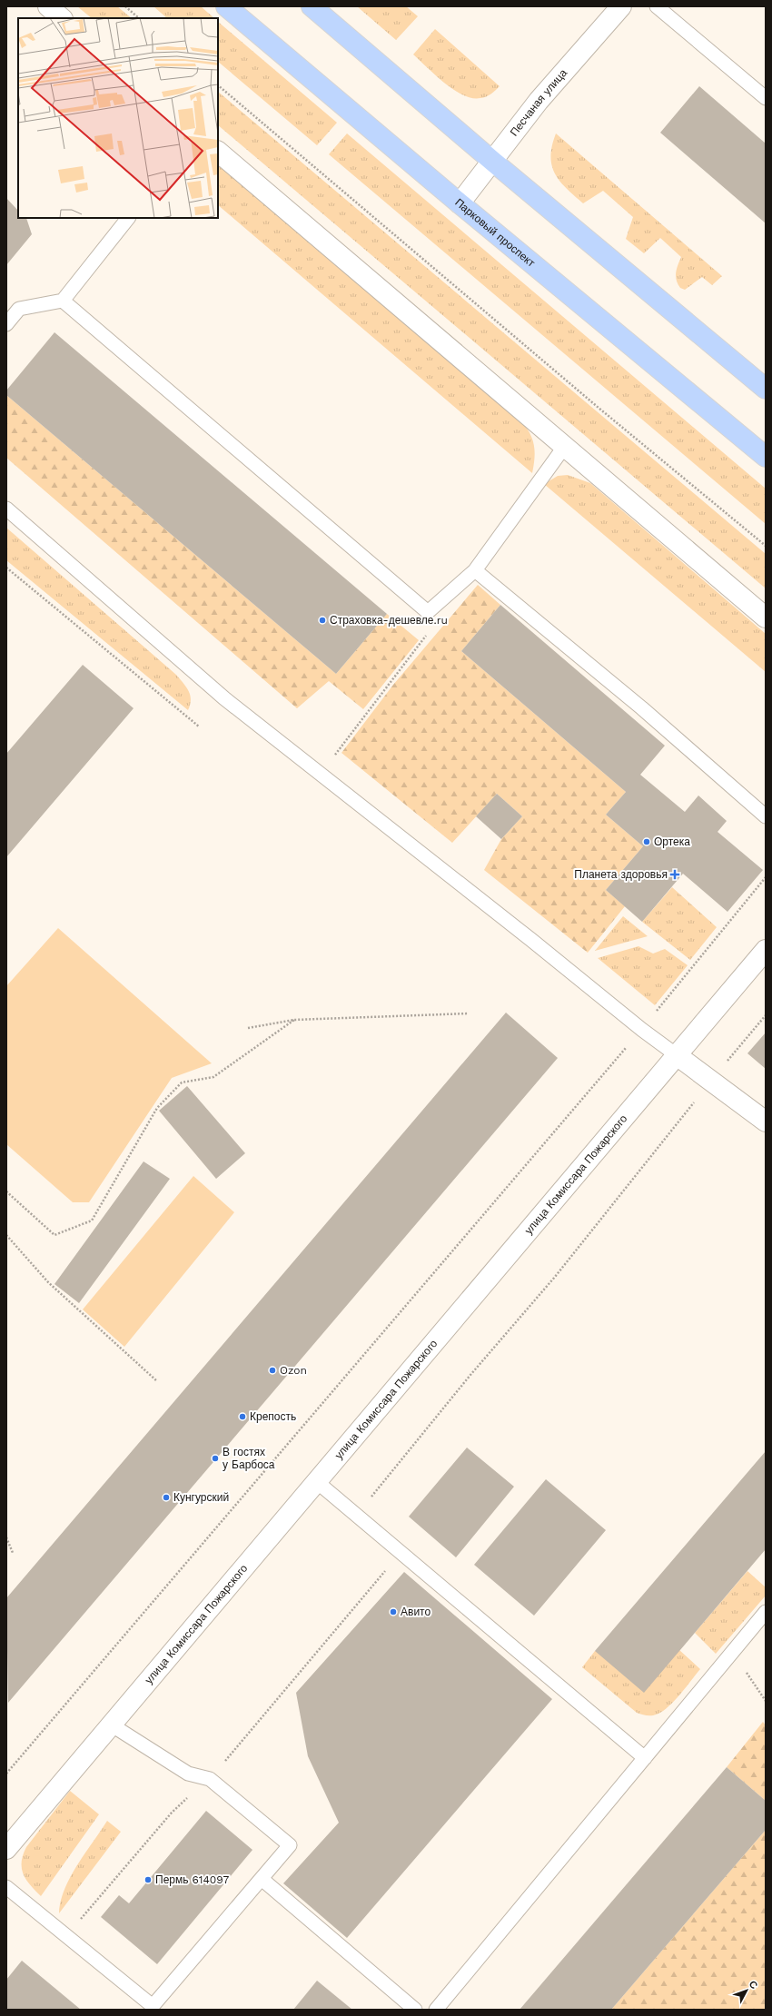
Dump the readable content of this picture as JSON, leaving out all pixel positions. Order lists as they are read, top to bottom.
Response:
{
  "streets": {
    "main road": ["Парковый проспект"],
    "street": ["Песчаная улица", "улица Комиссара Пожарского"]
  },
  "crossings": [
    ["Песчаная улица", "Парковый проспект"]
  ],
  "places": {
    "other": [
      "Страховка-дешевле.ru",
      "Ортека",
      "Ozon",
      "Крепость",
      "В гостях у Барбоса",
      "Кунгурский",
      "Авито",
      "Пермь 614097"
    ],
    "health": ["Планета здоровья"]
  },
  "north": "top right"
}
